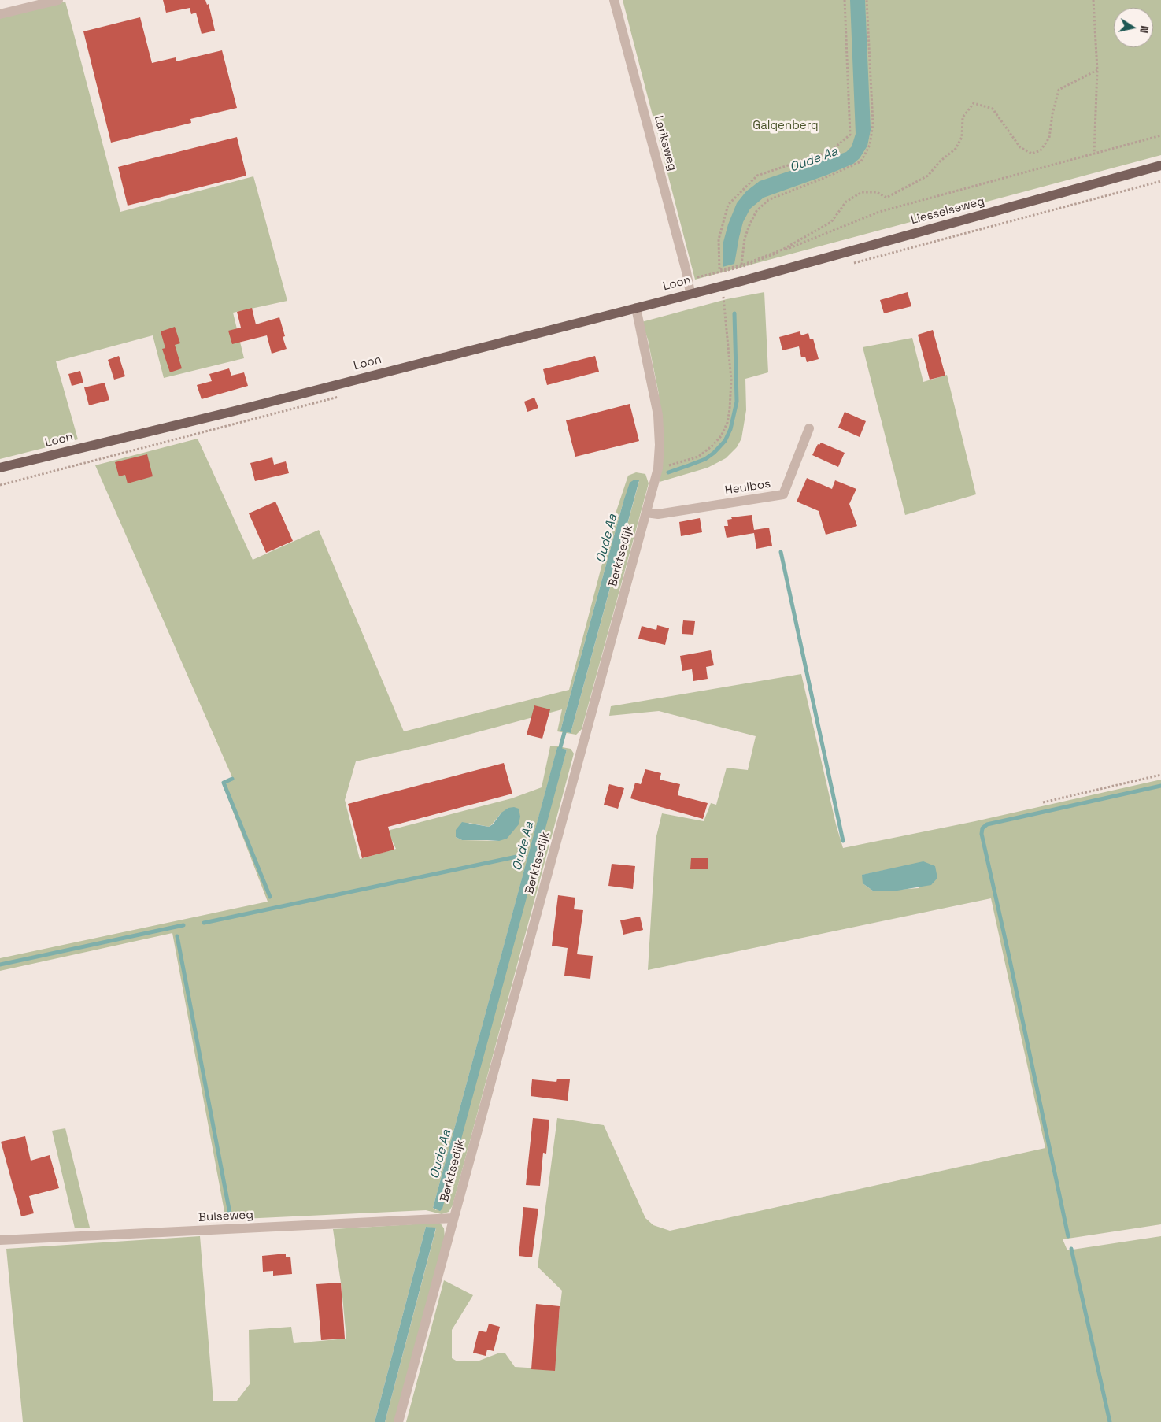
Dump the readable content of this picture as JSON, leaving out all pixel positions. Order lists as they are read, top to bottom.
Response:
{
  "streets": {
    "main road": ["Liesselseweg", "Loon"],
    "street": [
      "Lariksweg",
      "Heulbos",
      "Berktsedijk",
      "Bulseweg"
    ]
  },
  "crossings": [
    ["Lariksweg", "Loon"],
    ["Liesselseweg", "Loon"],
    ["Loon", "Berktsedijk"],
    ["Heulbos", "Berktsedijk"],
    ["Berktsedijk", "Bulseweg"]
  ],
  "water": ["Oude Aa"],
  "parks": ["Galgenberg"],
  "north": "right"
}
